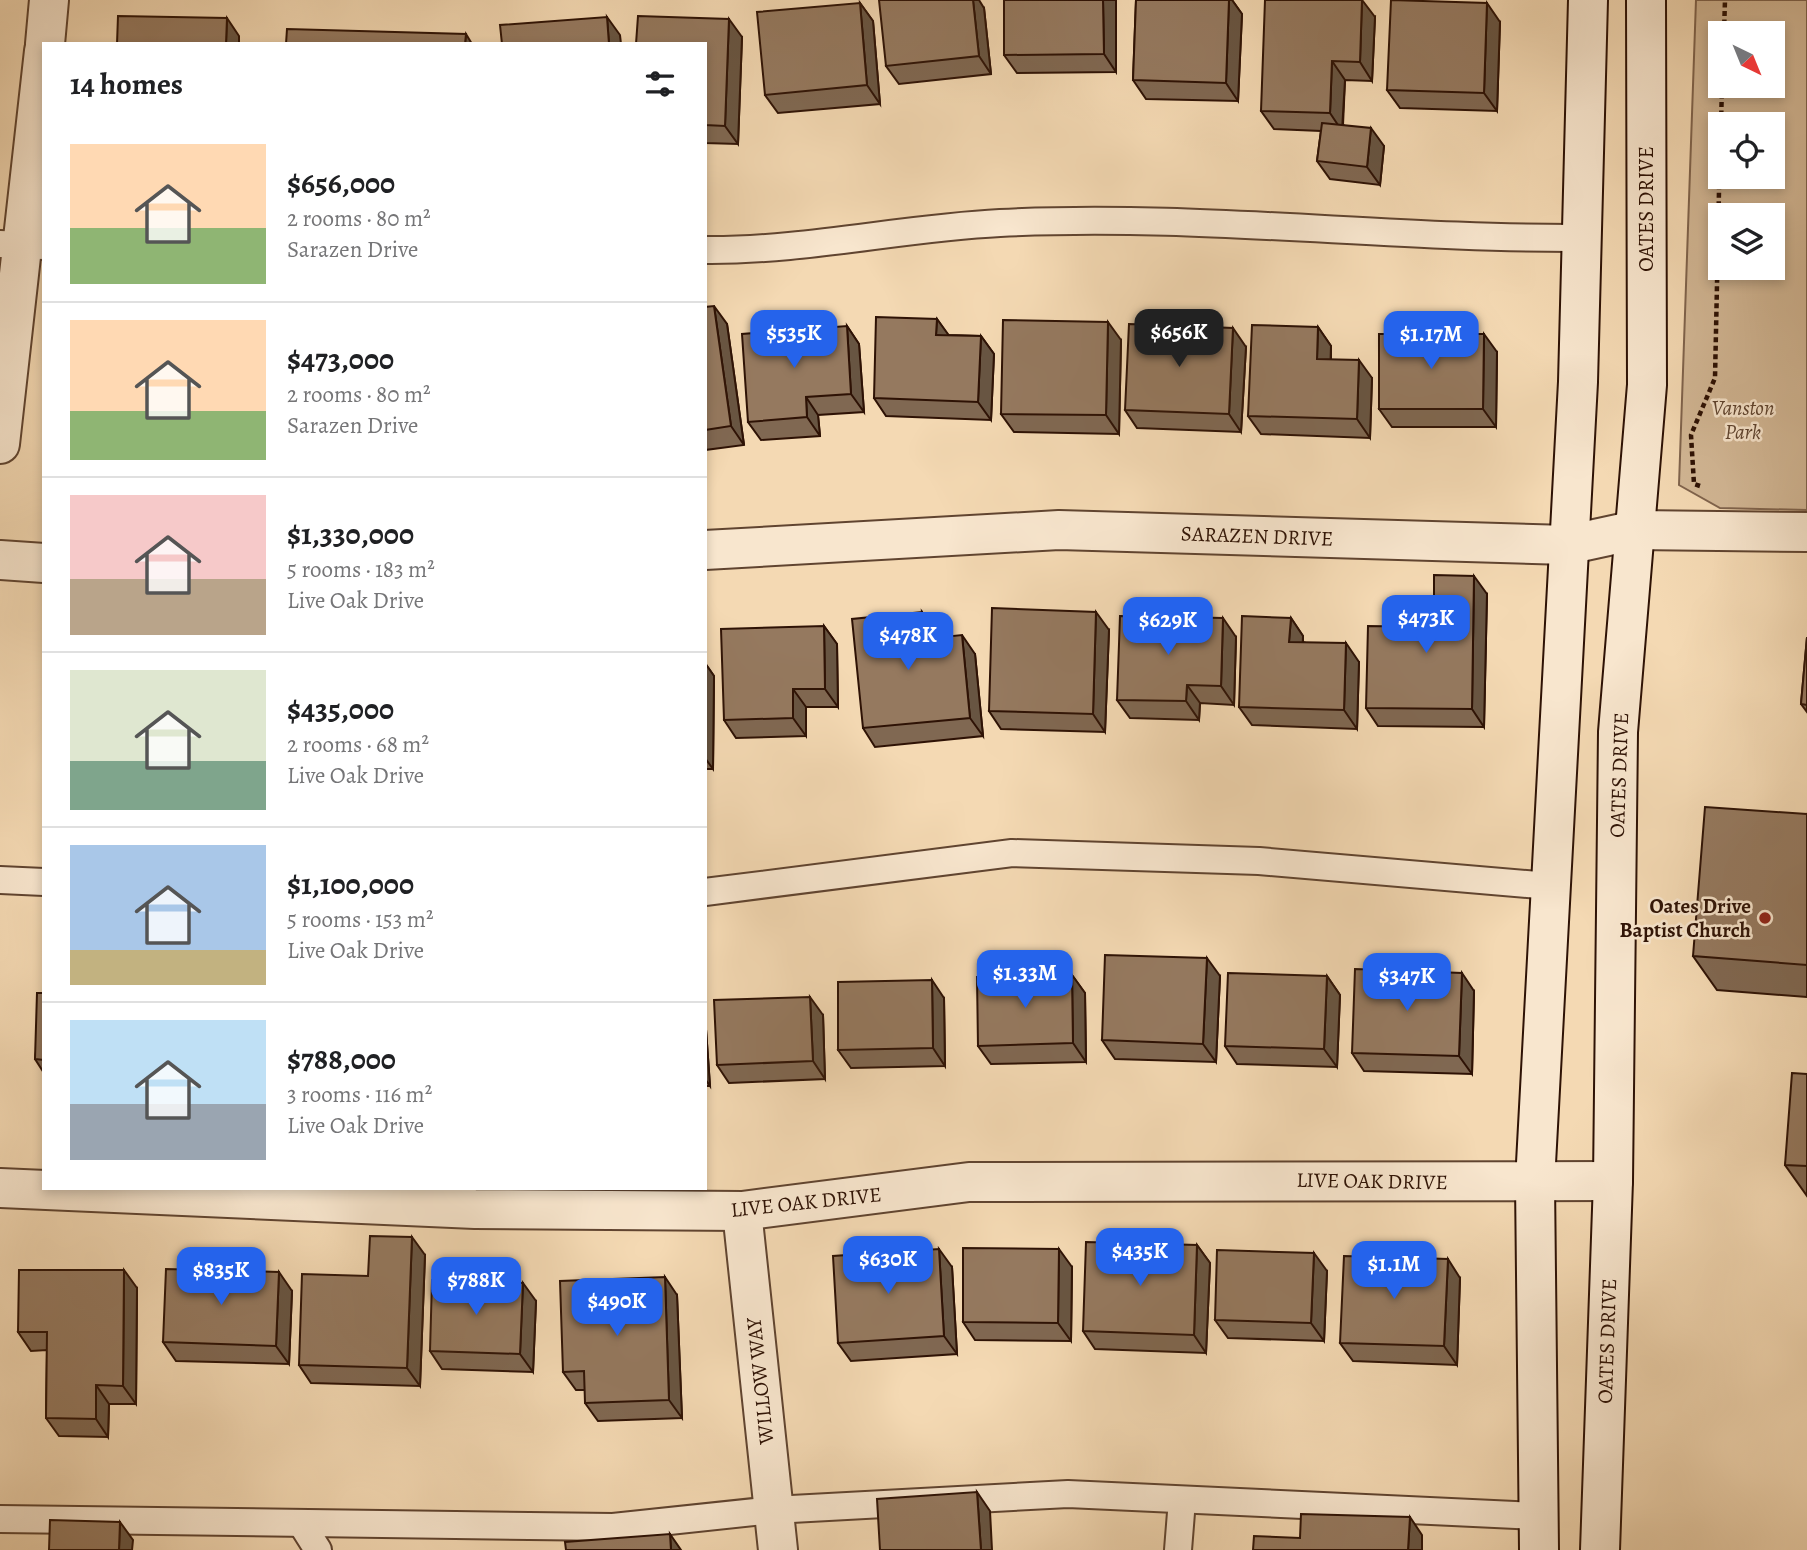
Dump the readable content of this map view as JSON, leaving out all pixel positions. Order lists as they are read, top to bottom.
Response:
{
  "streets": {
    "street": [
      "OATES DRIVE",
      "SARAZEN DRIVE",
      "LIVE OAK DRIVE",
      "WILLOW WAY"
    ]
  },
  "crossings": [
    ["OATES DRIVE", "SARAZEN DRIVE"],
    ["OATES DRIVE", "LIVE OAK DRIVE"],
    ["LIVE OAK DRIVE", "WILLOW WAY"]
  ],
  "parks": ["Vanston Park"],
  "places": ["Oates Drive Baptist Church"],
  "north": "bottom right",
  "page": {
    "heading": "14 homes",
    "list": [
      {
        "name": "$656,000",
        "note": "2 rooms · 80 m² · Sarazen Drive"
      },
      {
        "name": "$473,000",
        "note": "2 rooms · 80 m² · Sarazen Drive"
      },
      {
        "name": "$1,330,000",
        "note": "5 rooms · 183 m² · Live Oak Drive"
      },
      {
        "name": "$435,000",
        "note": "2 rooms · 68 m² · Live Oak Drive"
      },
      {
        "name": "$1,100,000",
        "note": "5 rooms · 153 m² · Live Oak Drive"
      },
      {
        "name": "$788,000",
        "note": "3 rooms · 116 m² · Live Oak Drive"
      }
    ],
    "price": [
      "$656K",
      "$535K",
      "$1.17M",
      "$473K",
      "$629K",
      "$478K",
      "$1.33M",
      "$347K",
      "$435K",
      "$630K",
      "$1.1M",
      "$835K",
      "$788K",
      "$490K"
    ]
  }
}
